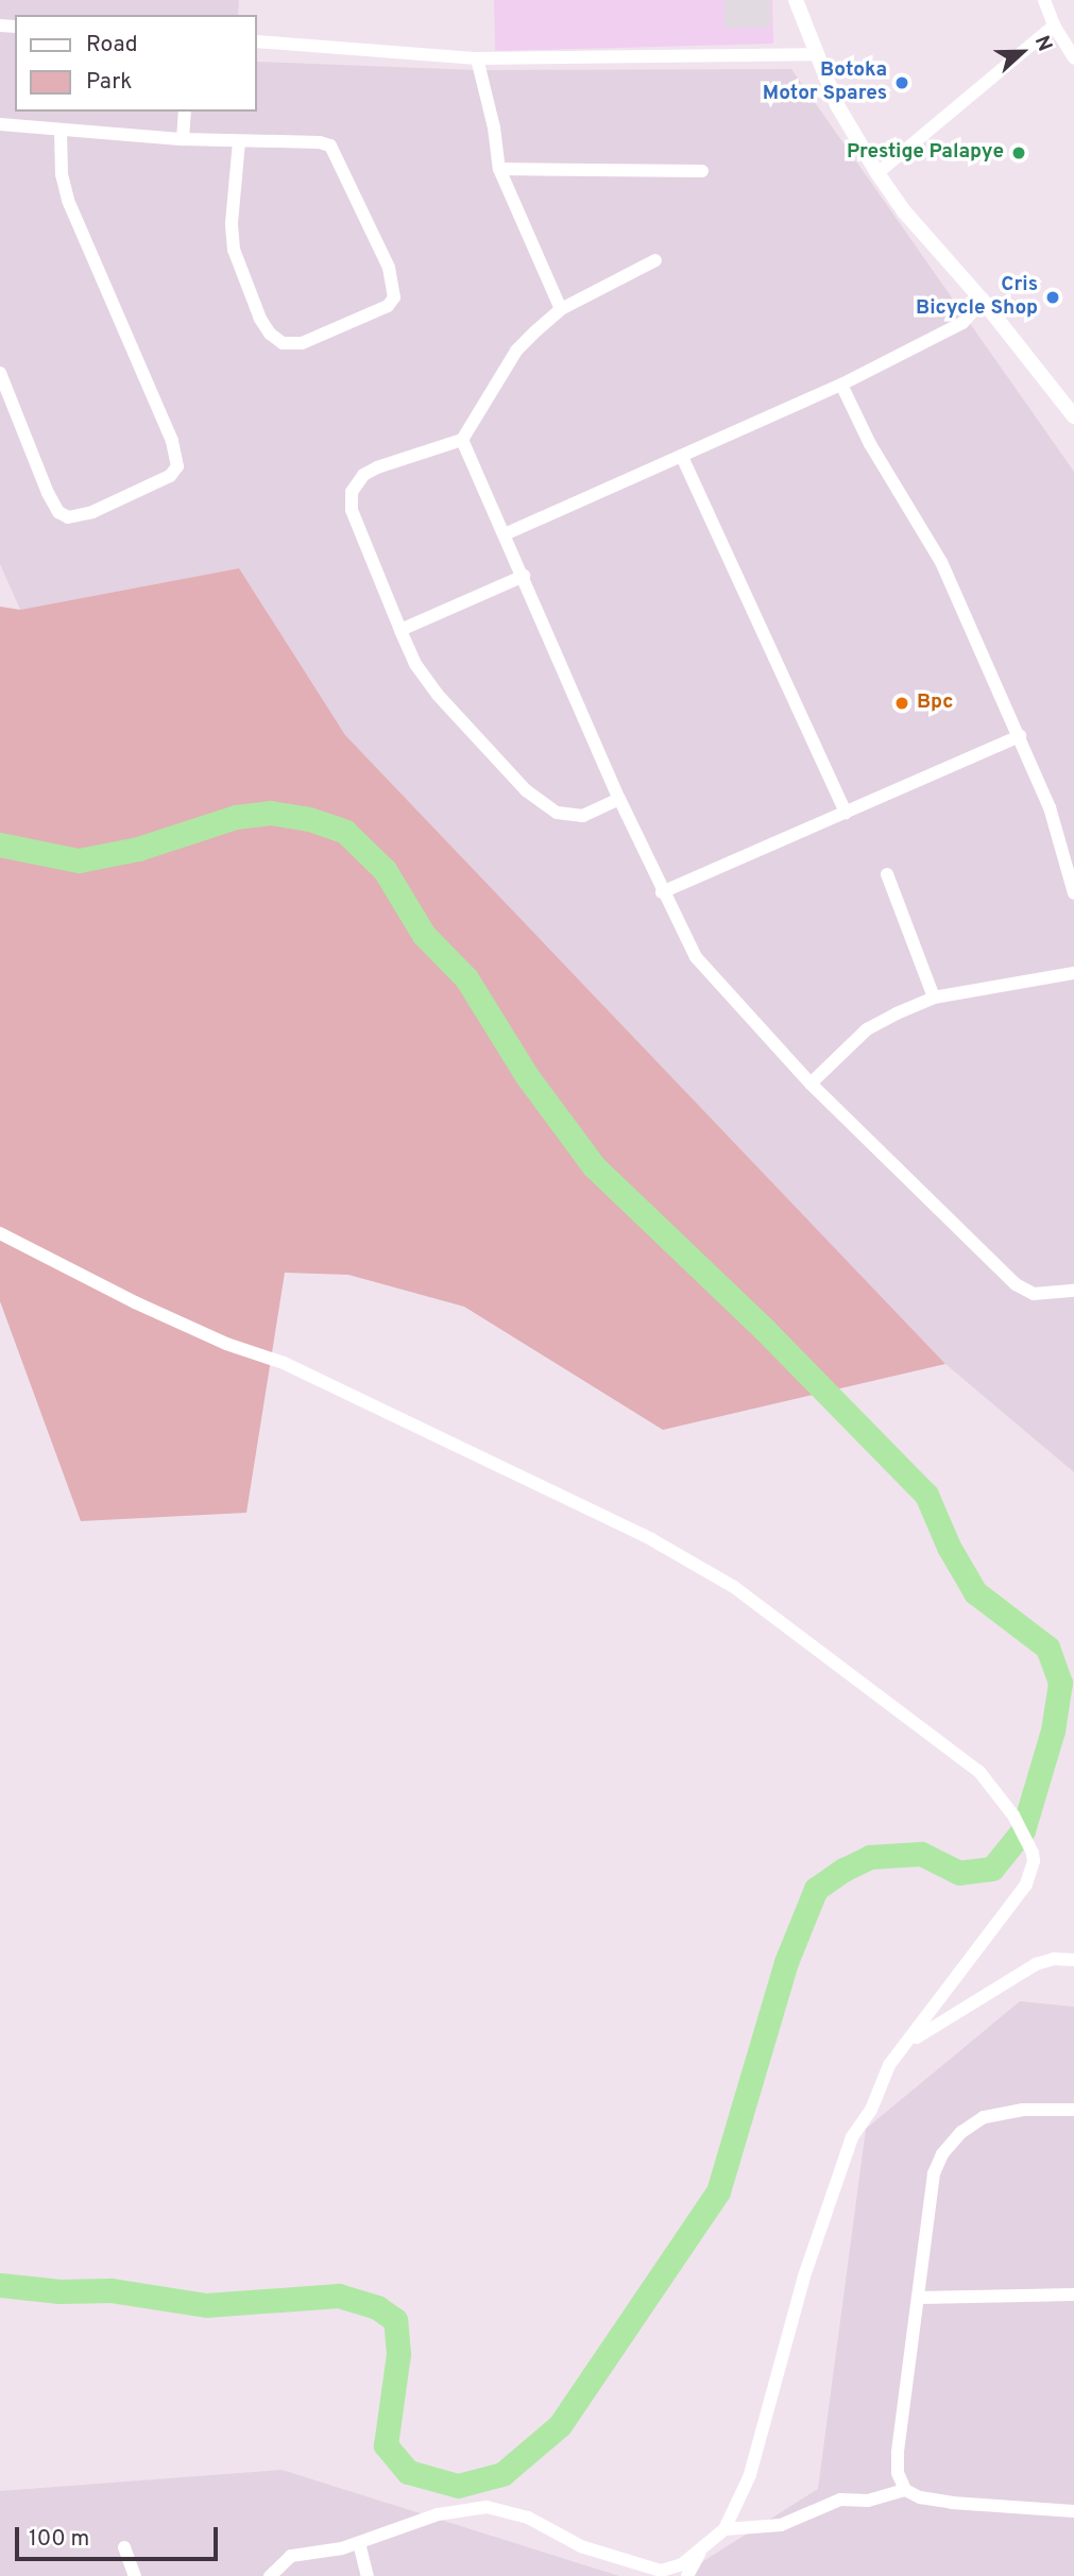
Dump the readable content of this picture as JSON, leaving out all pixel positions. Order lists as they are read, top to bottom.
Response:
{
  "places": [
    "Botoka Motor Spares",
    "Prestige Palapye",
    "Cris Bicycle Shop",
    "Bpc"
  ],
  "legend": ["Road", "Park"],
  "scale_bar": "100 m",
  "north": "right"
}
